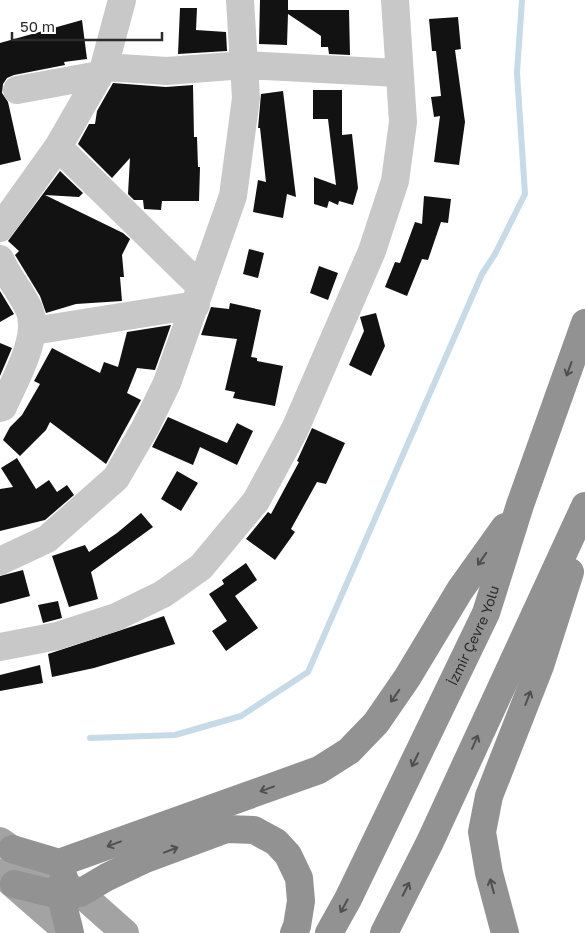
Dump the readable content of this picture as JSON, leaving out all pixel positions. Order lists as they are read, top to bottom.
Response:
{
  "streets": {
    "highway": ["İzmir Çevre Yolu"]
  },
  "scale_bar": "50 m"
}
